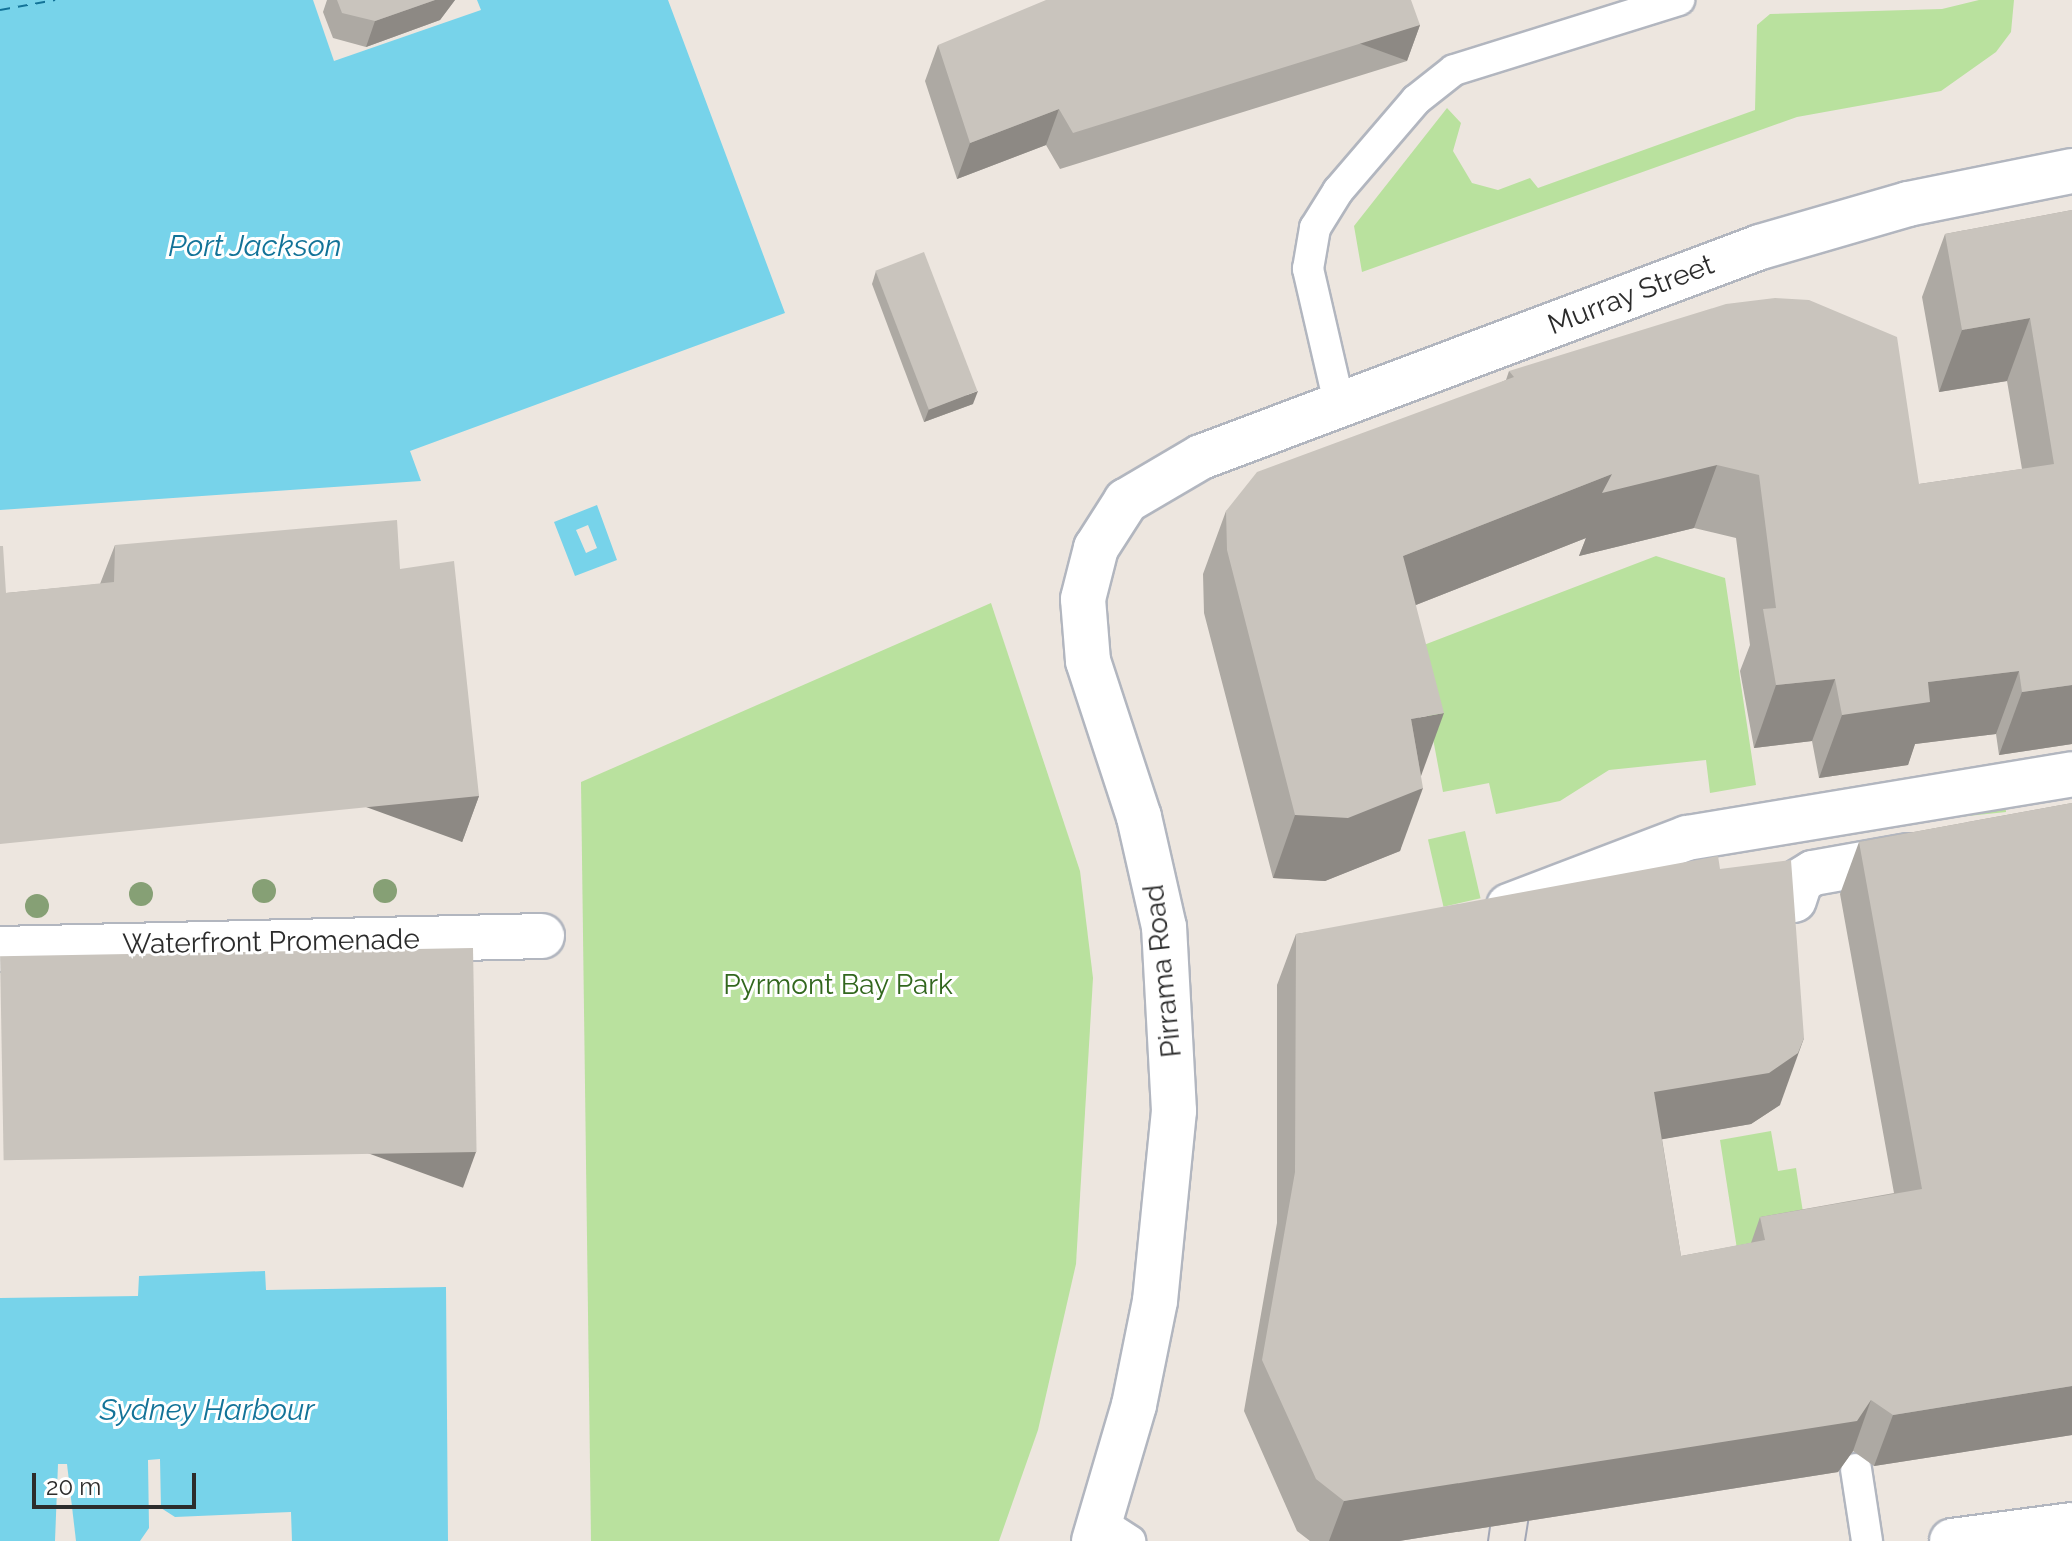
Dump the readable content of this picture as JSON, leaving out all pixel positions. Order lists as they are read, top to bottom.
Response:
{
  "streets": {
    "street": ["Murray Street", "Waterfront Promenade", "Pirrama Road"]
  },
  "crossings": [
    ["Murray Street", "Pirrama Road"]
  ],
  "water": ["Port Jackson", "Sydney Harbour"],
  "parks": ["Pyrmont Bay Park"],
  "scale_bar": "20 m"
}
